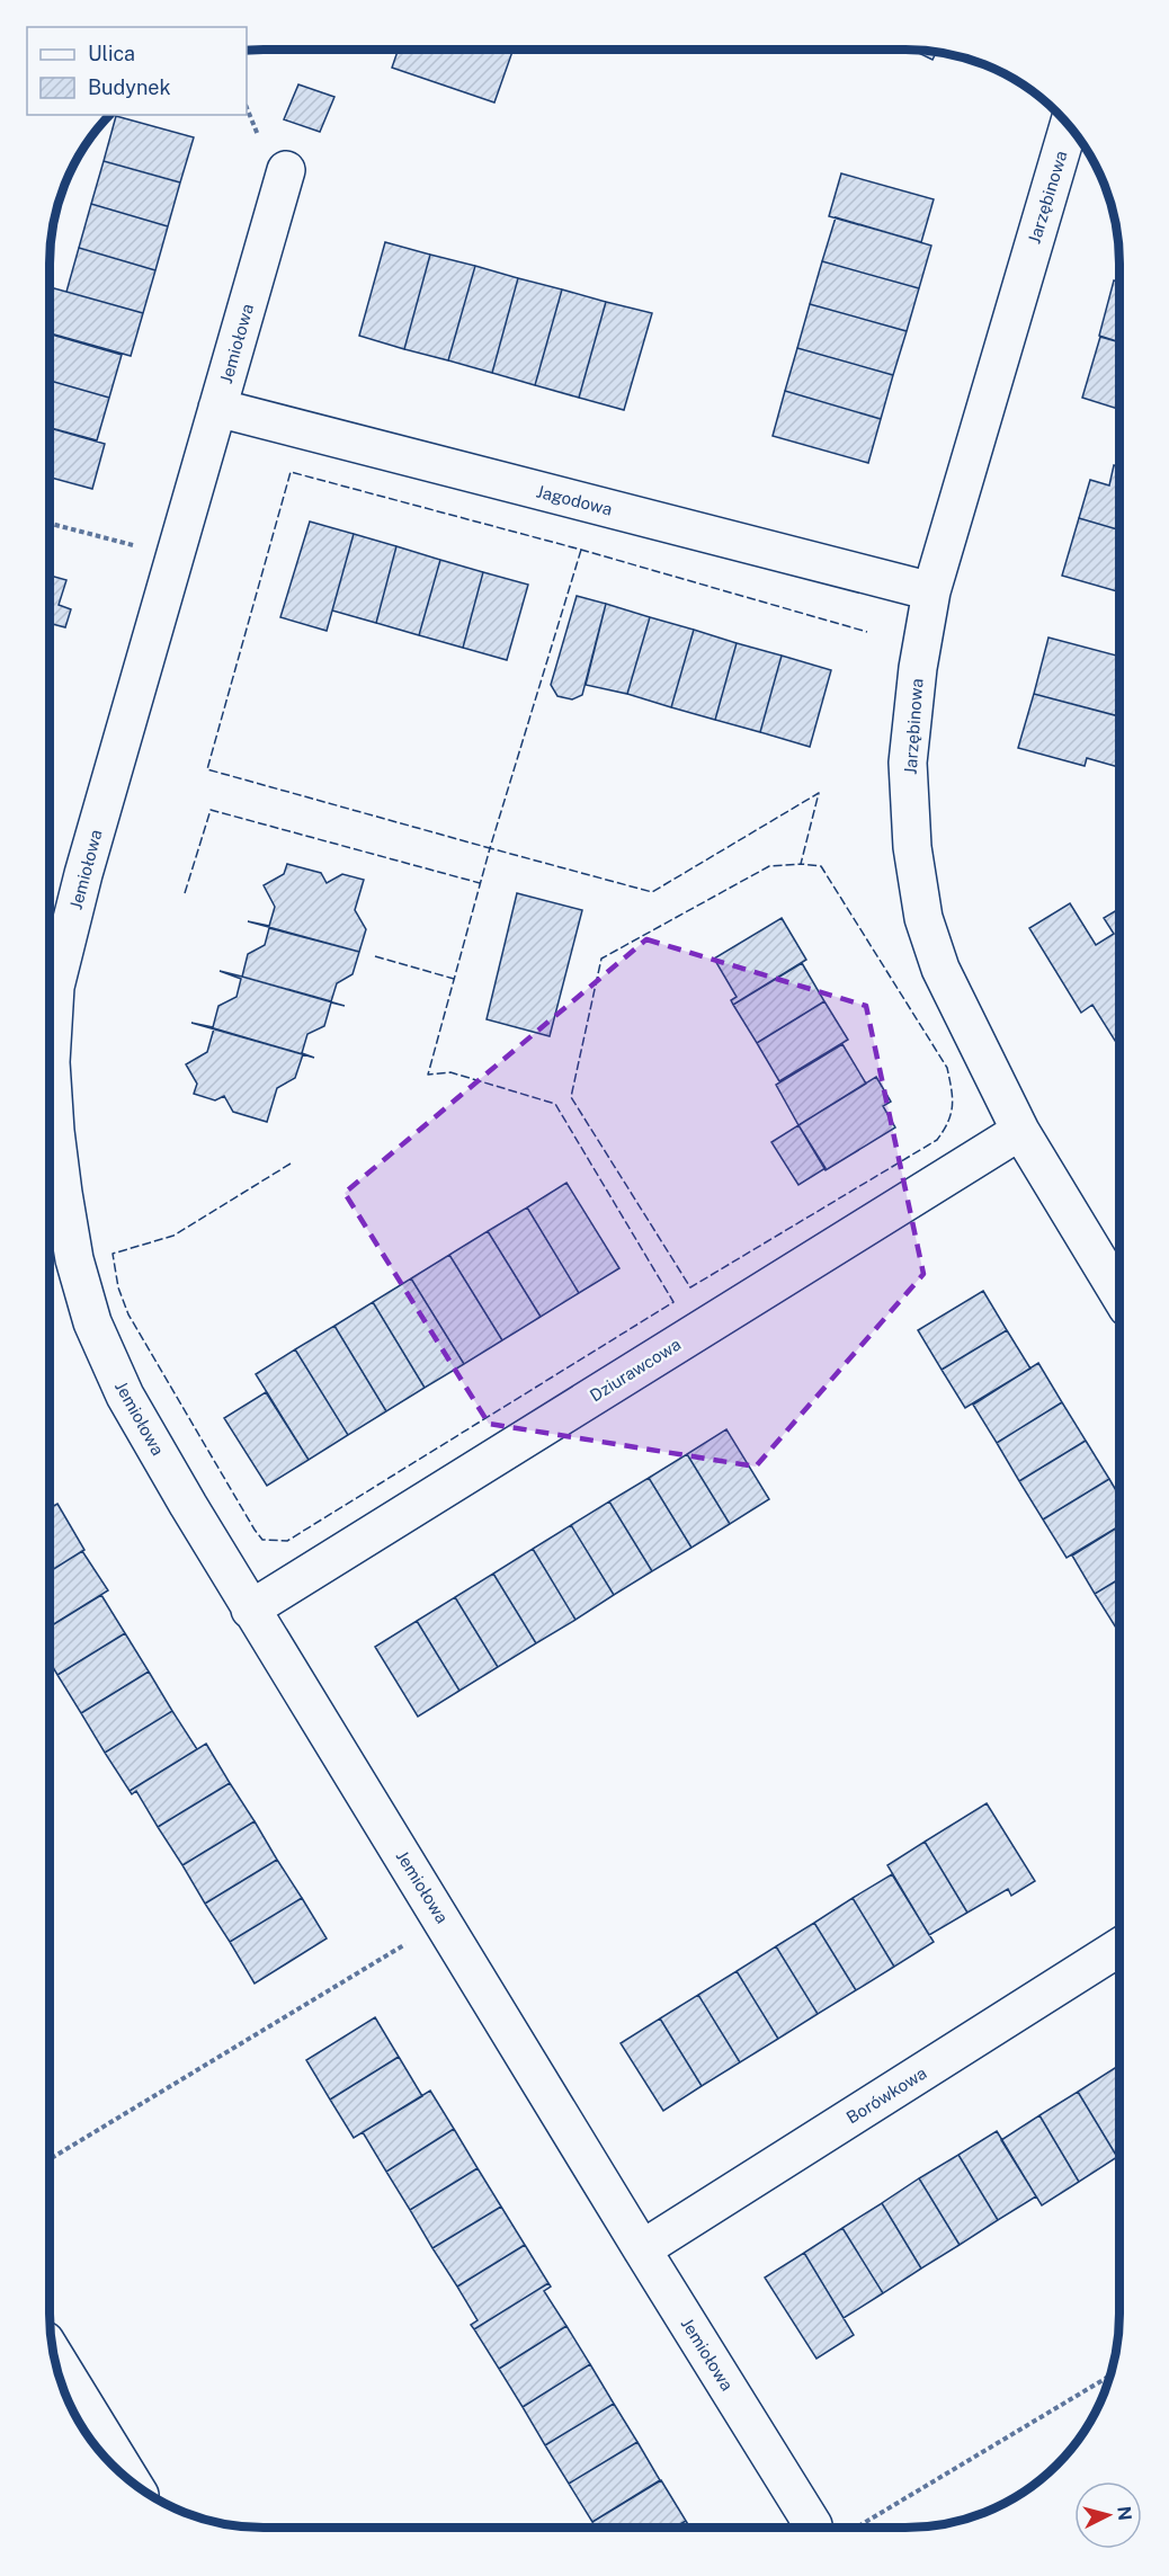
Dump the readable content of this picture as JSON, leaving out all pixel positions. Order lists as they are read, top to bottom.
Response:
{
  "streets": {
    "street": [
      "Jarzębinowa",
      "Jemiołowa",
      "Jagodowa",
      "Dziurawcowa",
      "Borówkowa"
    ]
  },
  "crossings": [
    ["Jarzębinowa", "Jagodowa"],
    ["Jarzębinowa", "Dziurawcowa"],
    ["Jemiołowa", "Jagodowa"],
    ["Jemiołowa", "Dziurawcowa"],
    ["Jemiołowa", "Borówkowa"]
  ],
  "legend": ["Ulica", "Budynek"],
  "north": "right"
}
